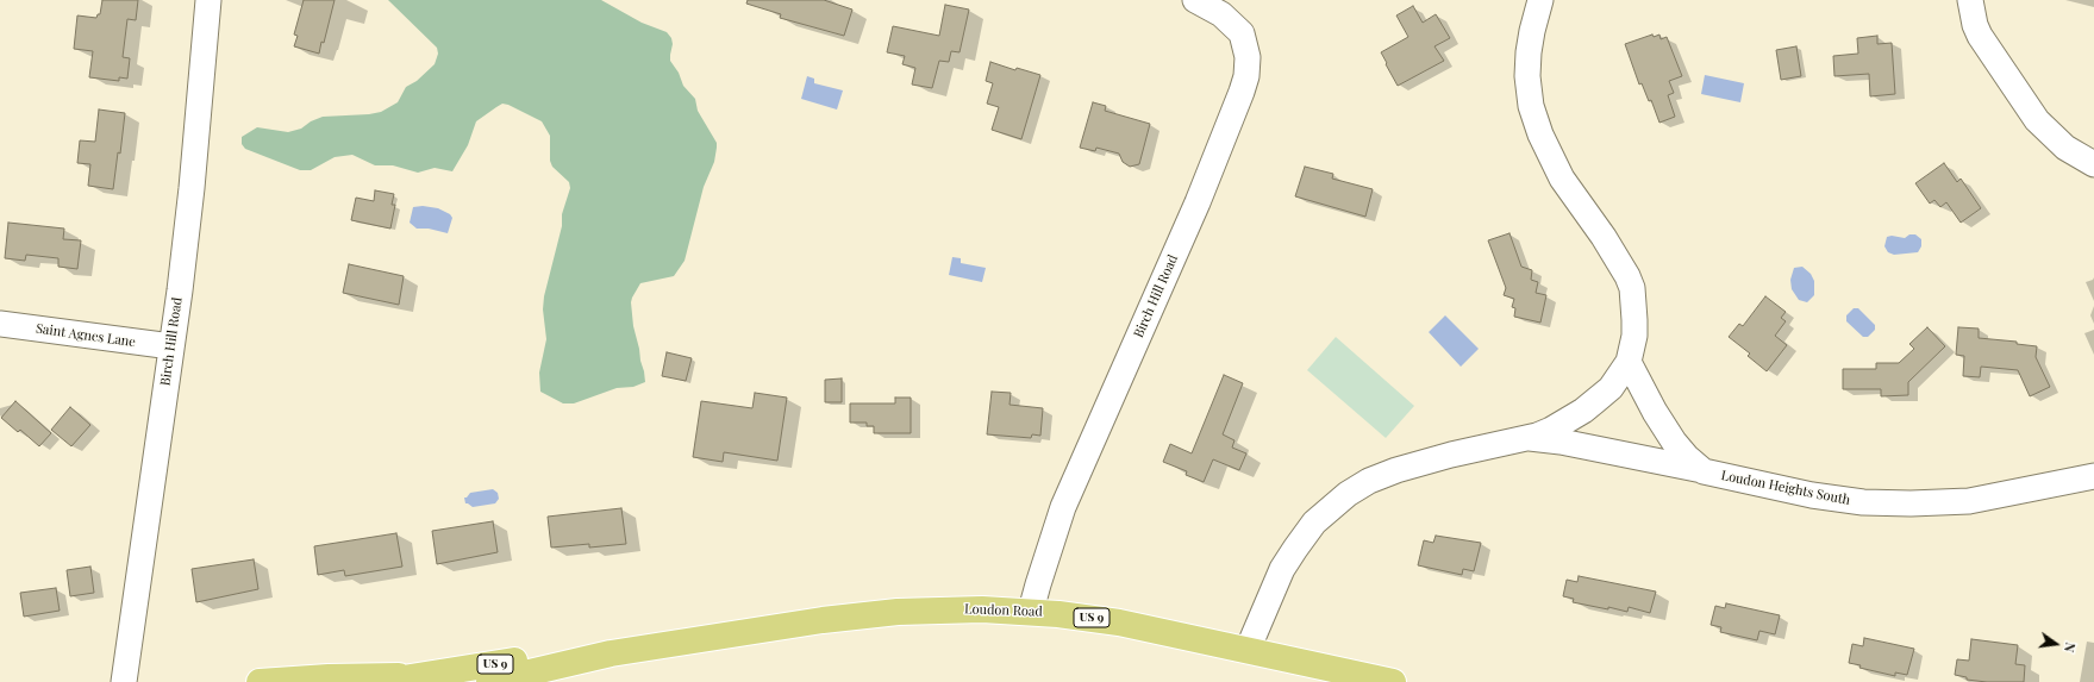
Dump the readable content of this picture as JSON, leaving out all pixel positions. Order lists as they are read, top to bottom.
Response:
{
  "streets": {
    "main road": ["Loudon Road", "US 9"],
    "street": ["Birch Hill Road", "Saint Agnes Lane", "Loudon Heights South"]
  },
  "crossings": [
    ["Birch Hill Road", "Saint Agnes Lane"],
    ["Birch Hill Road", "Loudon Road"],
    ["Loudon Heights South", "Loudon Road"],
    ["Loudon Road", "US 9"]
  ],
  "north": "right"
}
